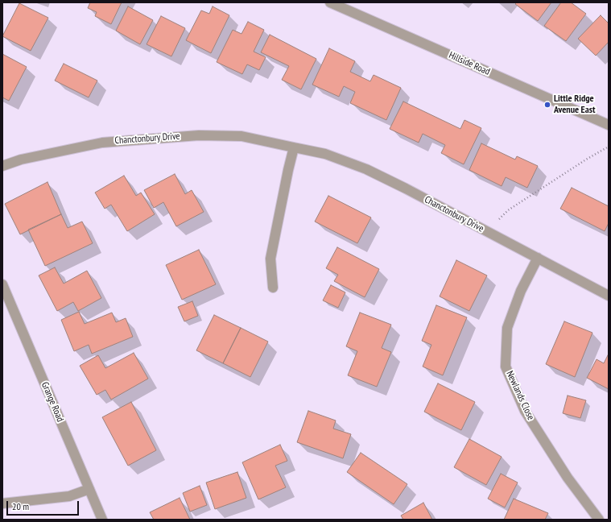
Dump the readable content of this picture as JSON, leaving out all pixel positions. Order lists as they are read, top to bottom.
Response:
{
  "streets": {
    "street": [
      "Hillside Road",
      "Chanctonbury Drive",
      "Newlands Close",
      "Grange Road"
    ]
  },
  "crossings": [
    ["Chanctonbury Drive", "Newlands Close"]
  ],
  "places": ["Little Ridge Avenue East"],
  "scale_bar": "20 m"
}
